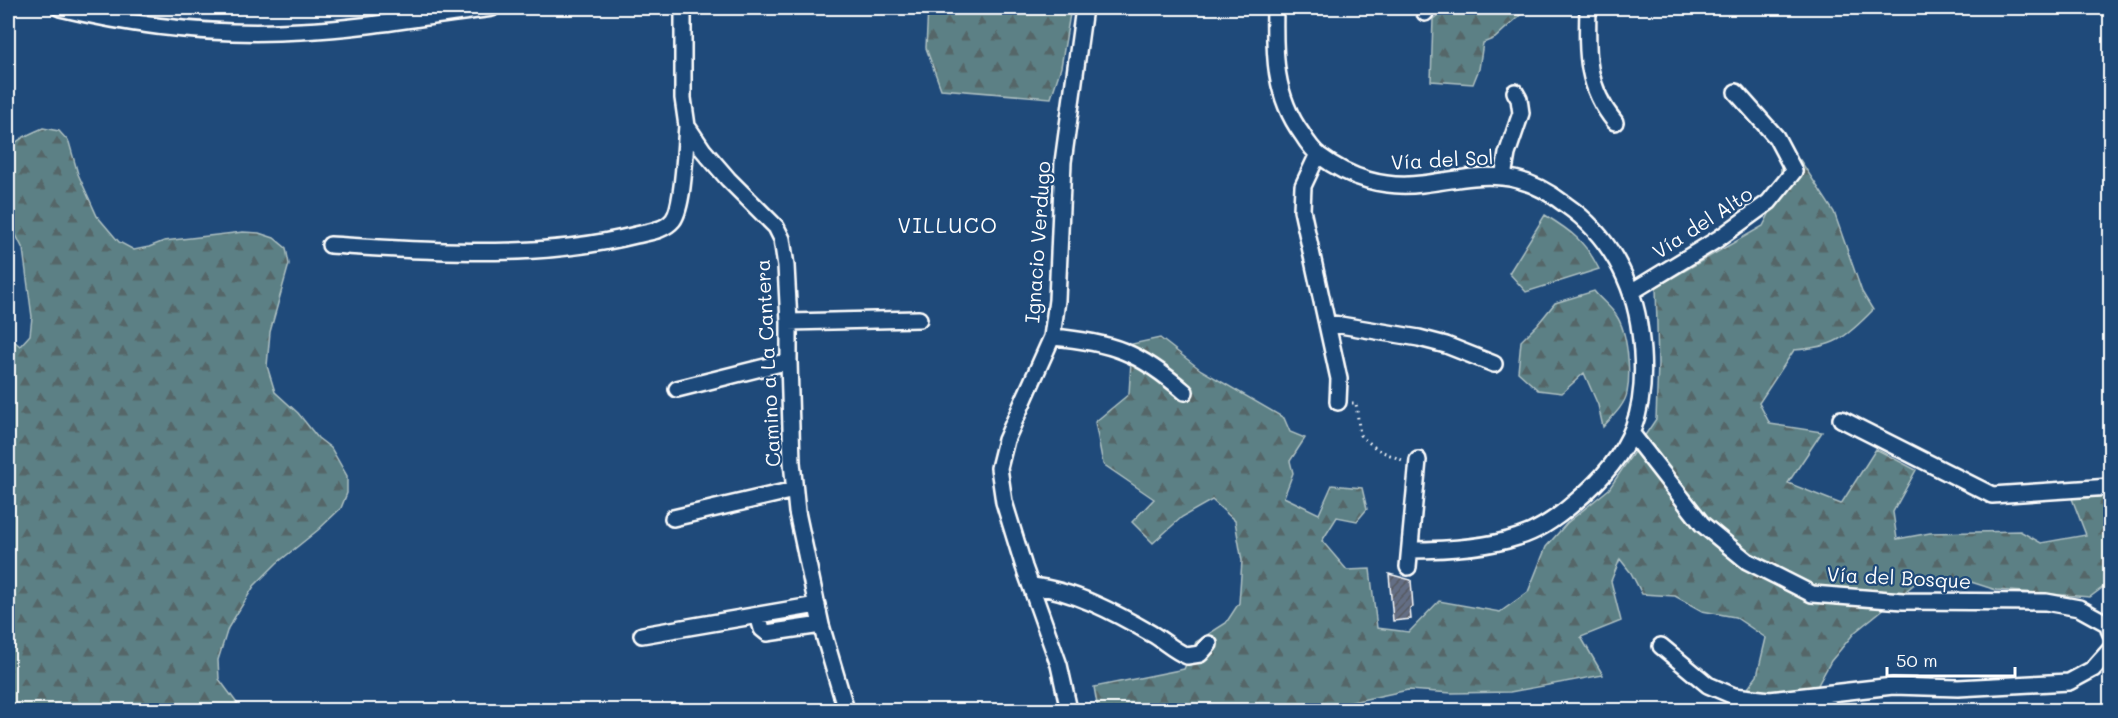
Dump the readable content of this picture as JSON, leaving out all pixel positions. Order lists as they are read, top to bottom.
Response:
{
  "streets": {
    "street": [
      "Vía del Sol",
      "Vía del Alto",
      "Ignacio Verdugo",
      "Camino a La Cantera",
      "Vía del Bosque"
    ]
  },
  "crossings": [
    ["Vía del Sol", "Vía del Alto"],
    ["Vía del Sol", "Vía del Bosque"]
  ],
  "districts": ["VILLUCO"],
  "scale_bar": "50 m"
}
